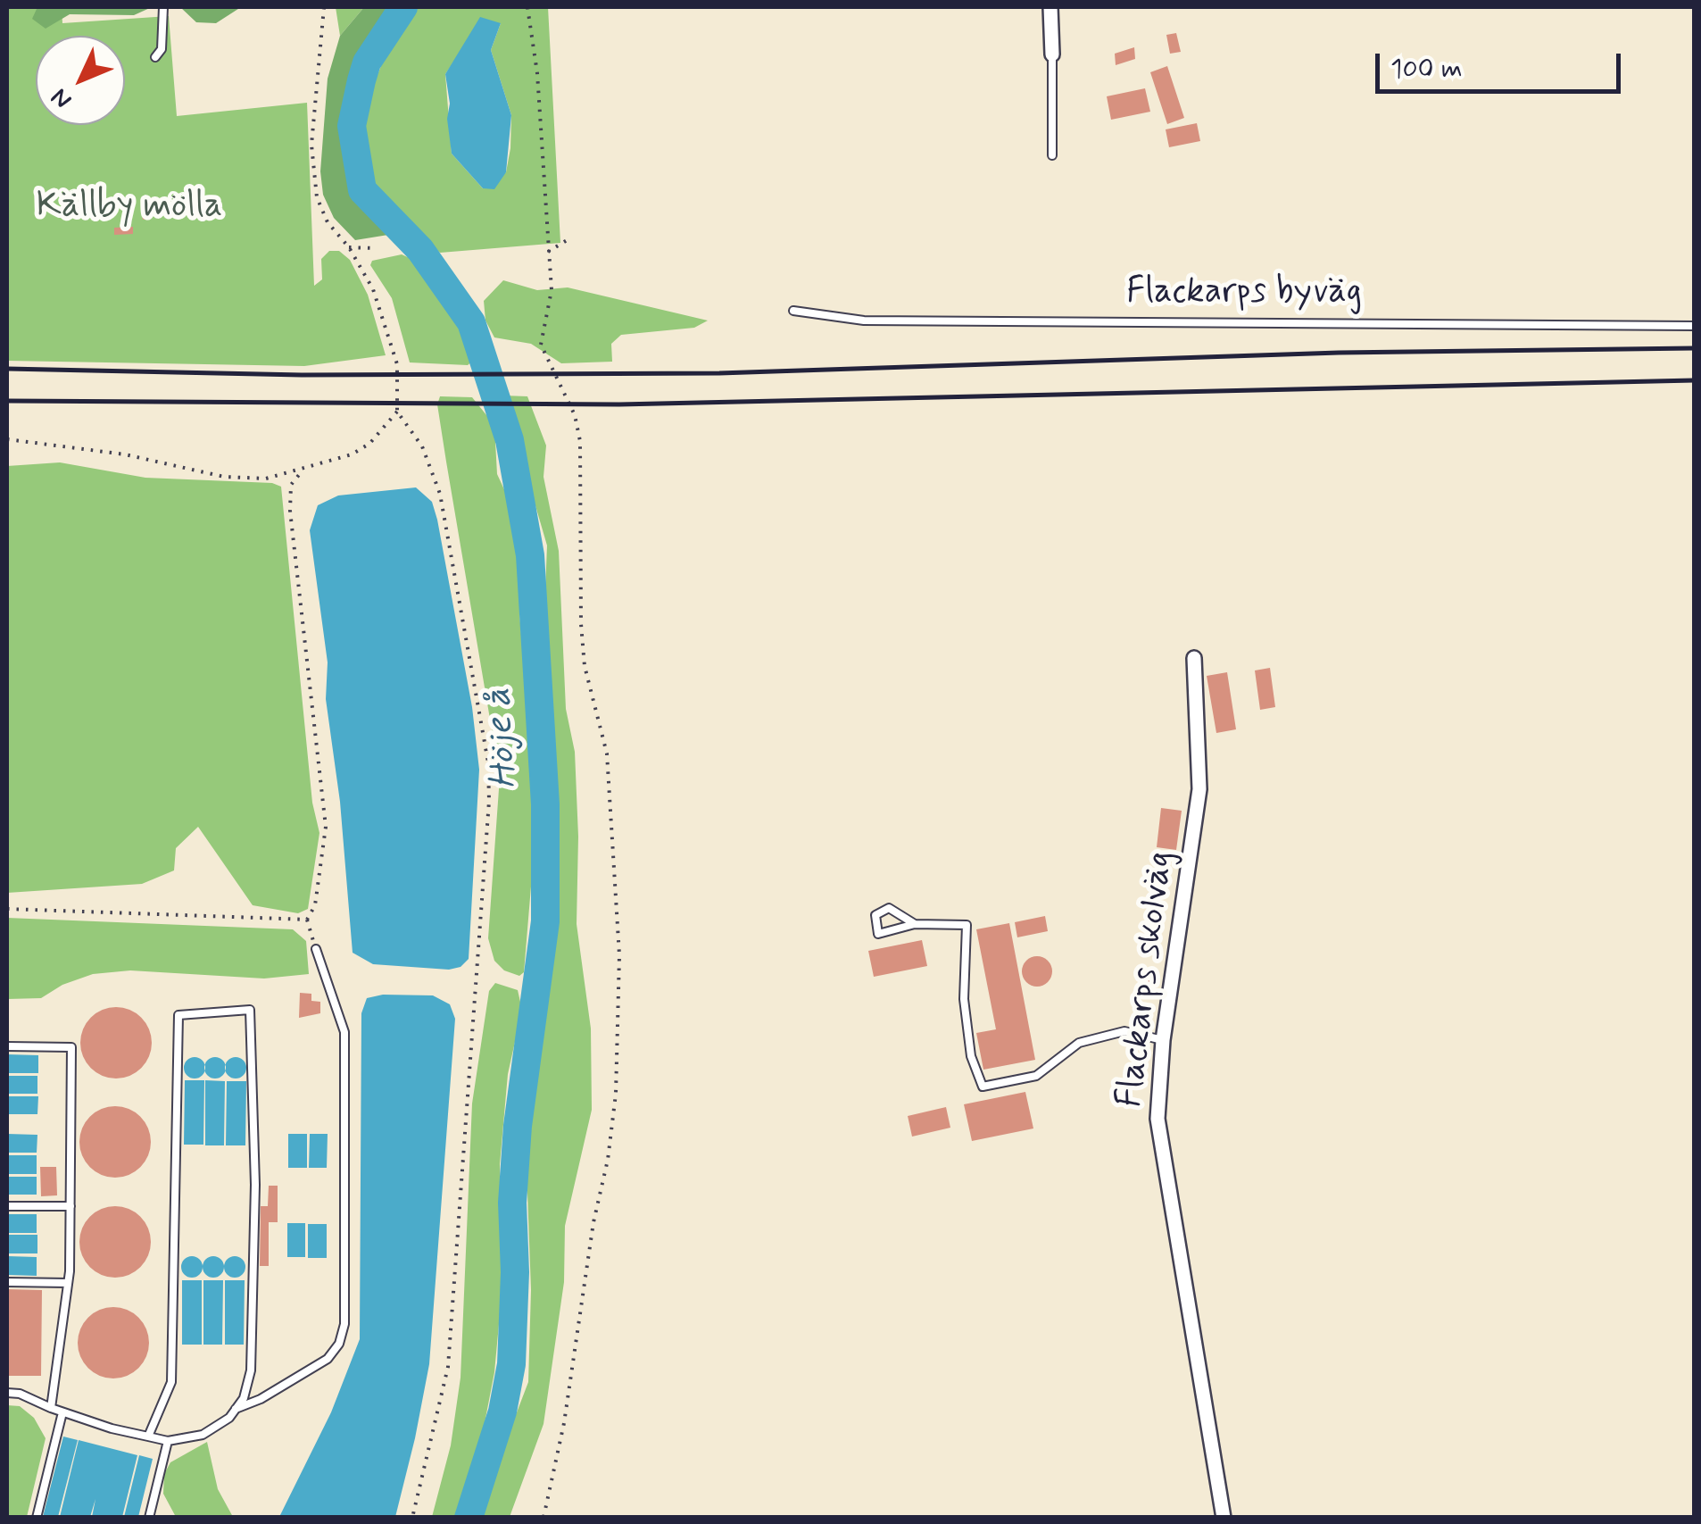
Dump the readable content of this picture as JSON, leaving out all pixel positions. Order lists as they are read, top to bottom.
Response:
{
  "streets": {
    "street": ["Flackarps skolväg"],
    "lane": ["Flackarps byväg"]
  },
  "water": ["Höje å"],
  "parks": ["Källby mölla"],
  "scale_bar": "100 m",
  "north": "bottom left"
}
